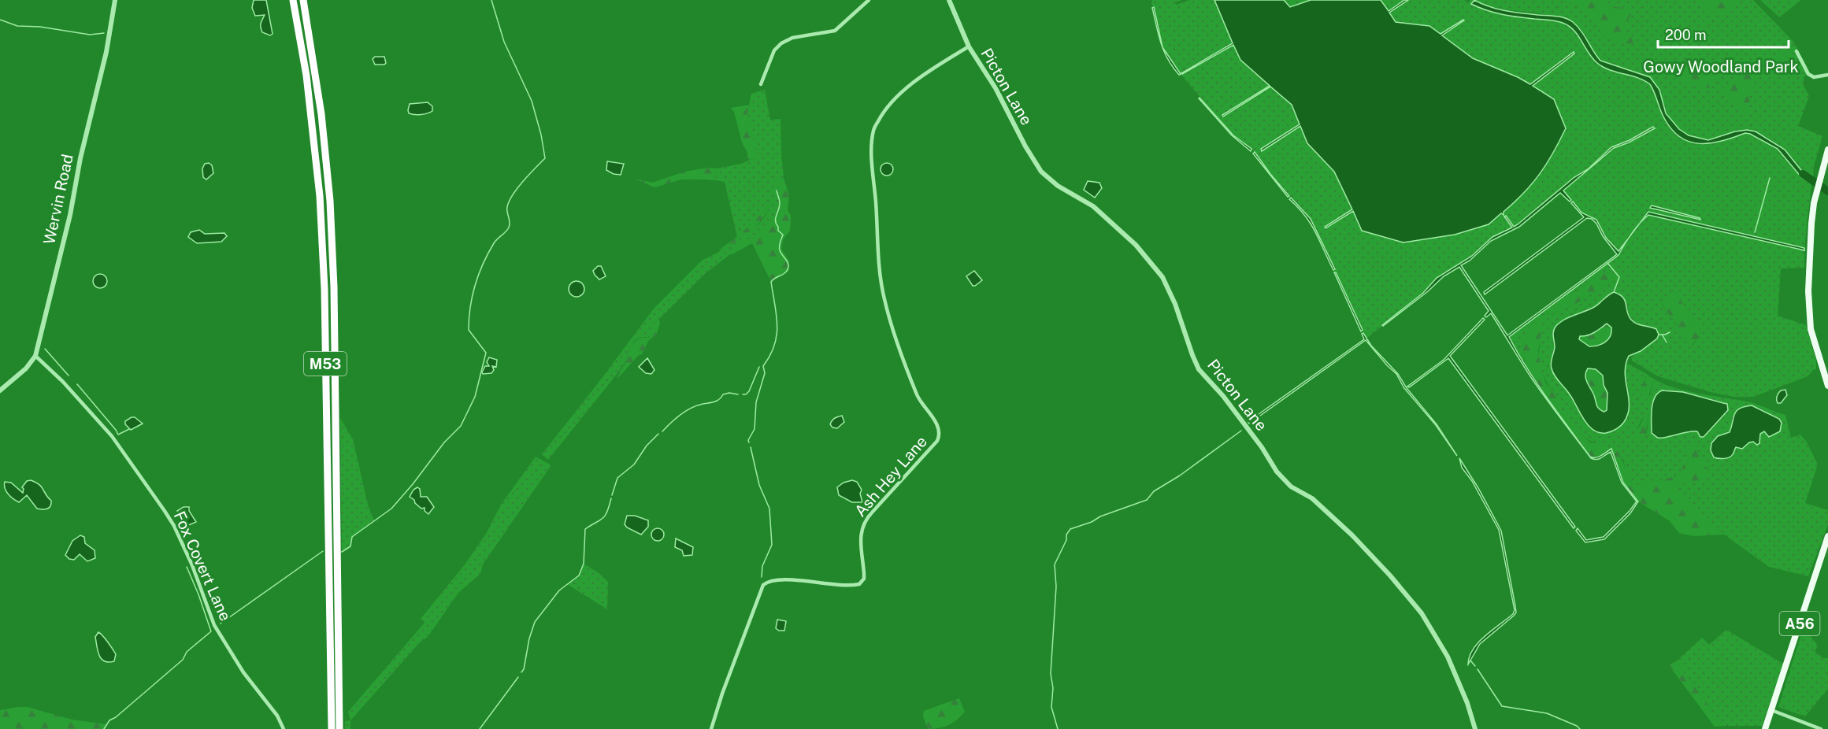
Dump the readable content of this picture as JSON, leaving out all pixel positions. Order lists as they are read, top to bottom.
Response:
{
  "streets": {
    "highway": ["M53"],
    "main road": ["A56"],
    "street": [
      "Picton Lane",
      "Wervin Road",
      "Ash Hey Lane",
      "Fox Covert Lane"
    ]
  },
  "crossings": [
    ["Picton Lane", "Ash Hey Lane"],
    ["Wervin Road", "Fox Covert Lane"]
  ],
  "parks": ["Gowy Woodland Park"],
  "scale_bar": "200 m"
}
